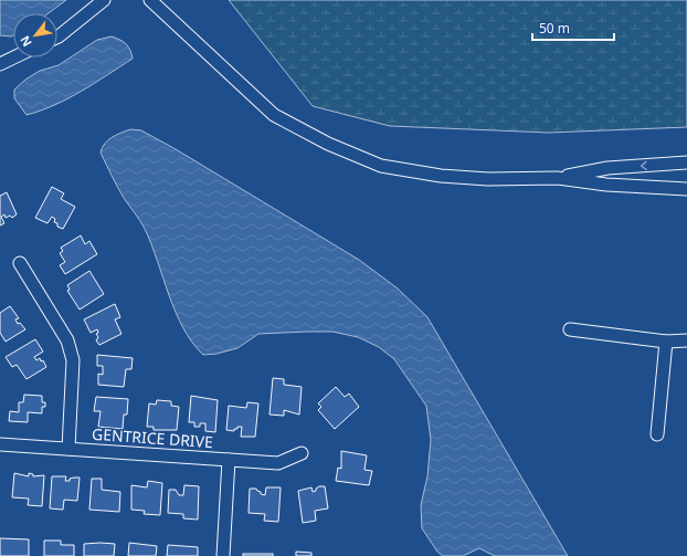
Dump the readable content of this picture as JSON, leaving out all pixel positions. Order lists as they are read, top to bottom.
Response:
{
  "streets": {
    "street": ["GENTRICE DRIVE"]
  },
  "scale_bar": "50 m",
  "north": "bottom left"
}
